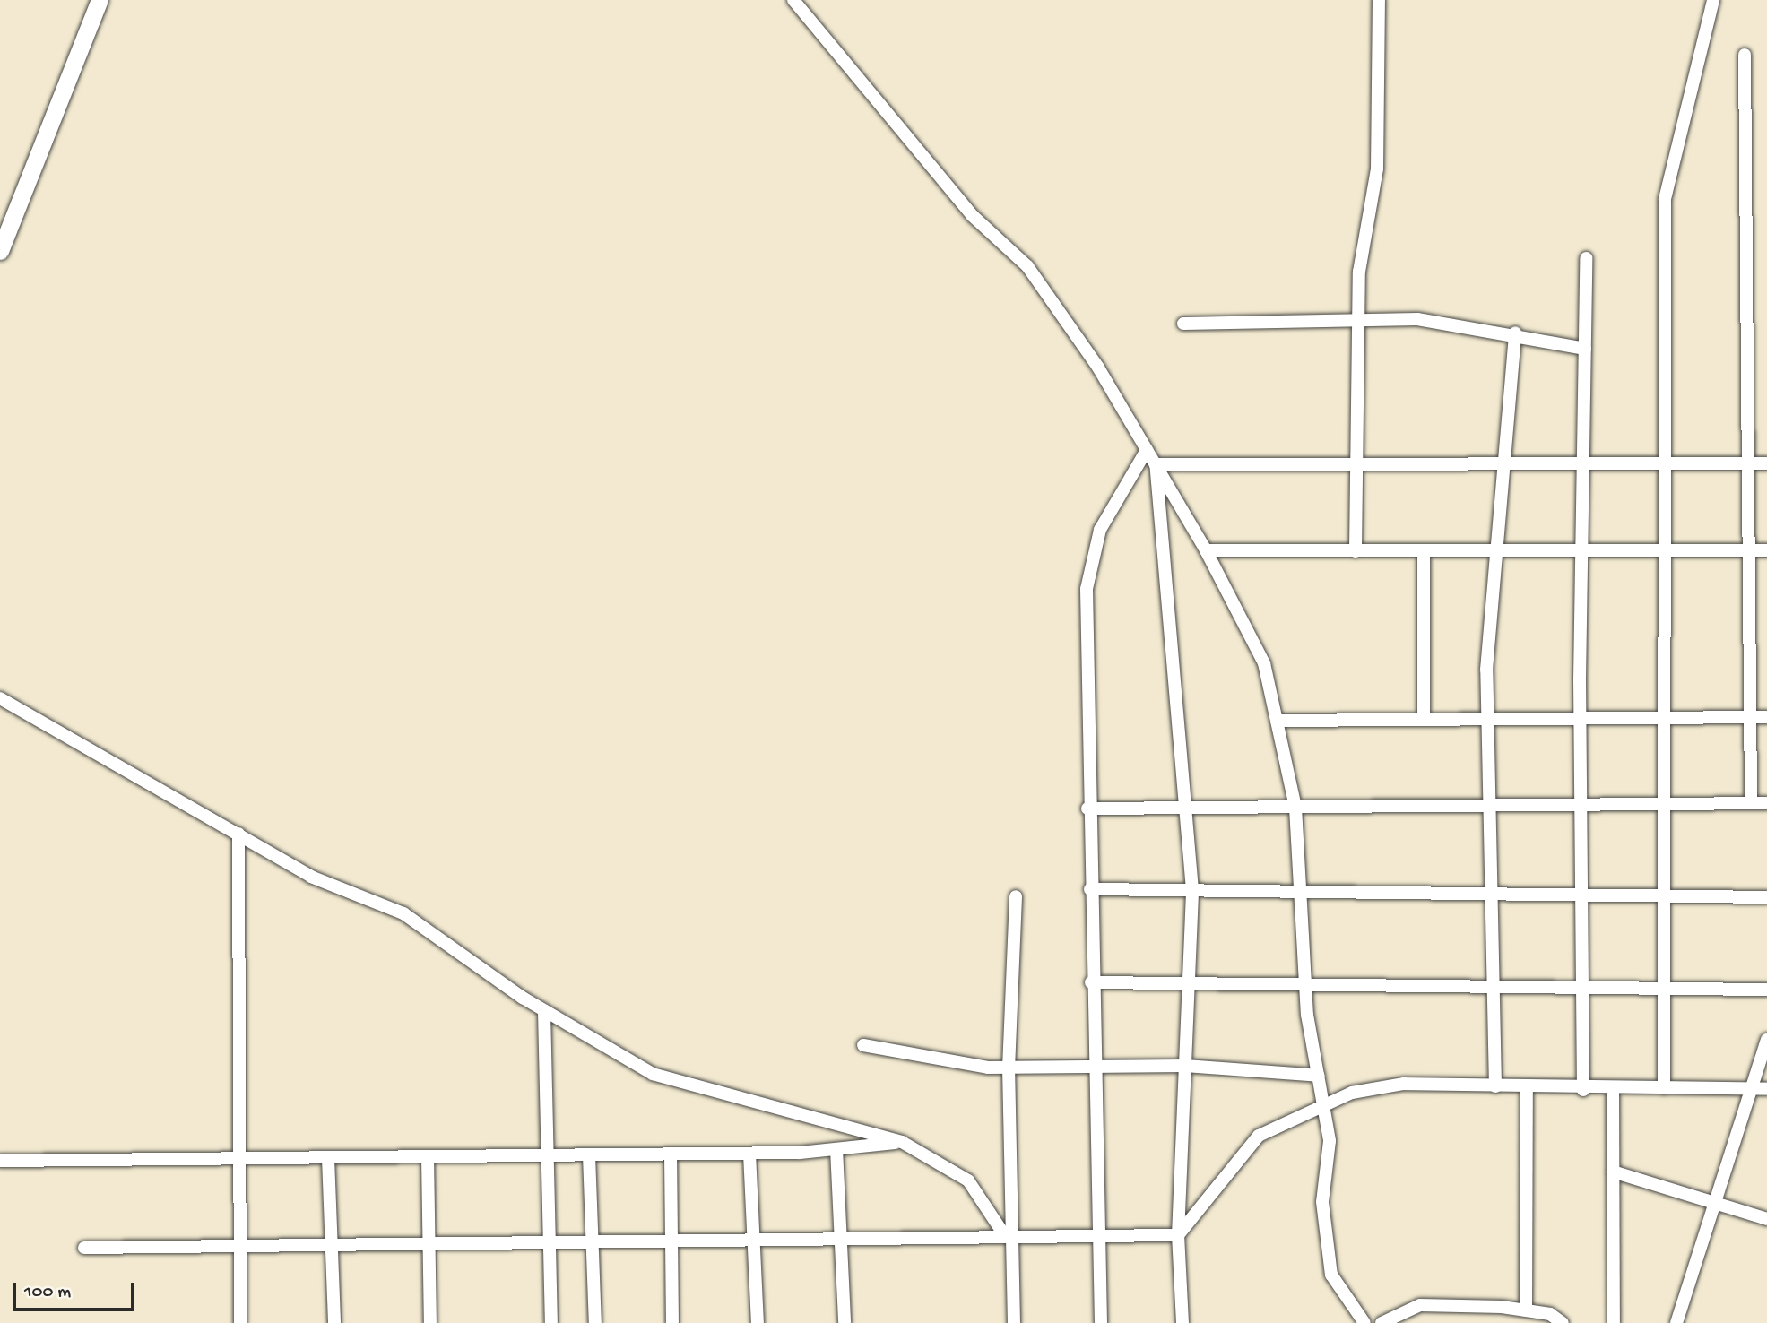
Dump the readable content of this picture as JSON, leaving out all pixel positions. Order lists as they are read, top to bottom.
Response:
{
  "scale_bar": "100 m"
}
